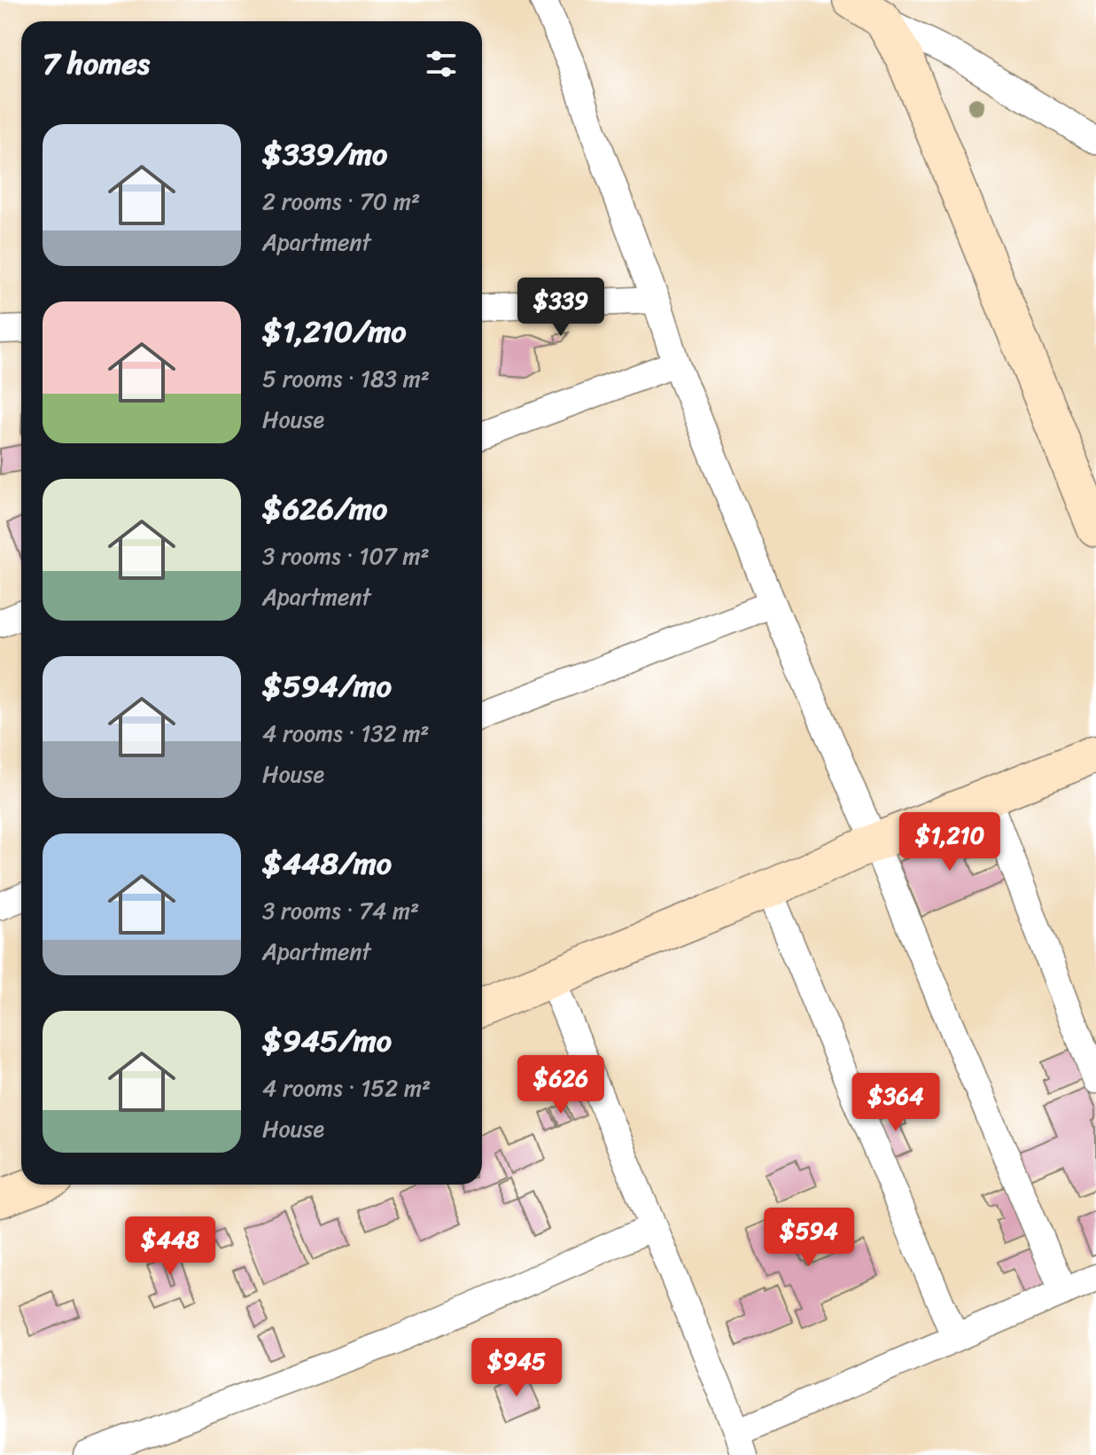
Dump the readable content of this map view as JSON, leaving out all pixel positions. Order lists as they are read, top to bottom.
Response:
{
  "page": {
    "heading": "7 homes",
    "list": [
      {
        "name": "$339/mo",
        "note": "2 rooms · 70 m² · Apartment"
      },
      {
        "name": "$1,210/mo",
        "note": "5 rooms · 183 m² · House"
      },
      {
        "name": "$626/mo",
        "note": "3 rooms · 107 m² · Apartment"
      },
      {
        "name": "$594/mo",
        "note": "4 rooms · 132 m² · House"
      },
      {
        "name": "$448/mo",
        "note": "3 rooms · 74 m² · Apartment"
      },
      {
        "name": "$945/mo",
        "note": "4 rooms · 152 m² · House"
      }
    ],
    "price": [
      "$339",
      "$1,210",
      "$626",
      "$364",
      "$594",
      "$448",
      "$945"
    ]
  }
}
